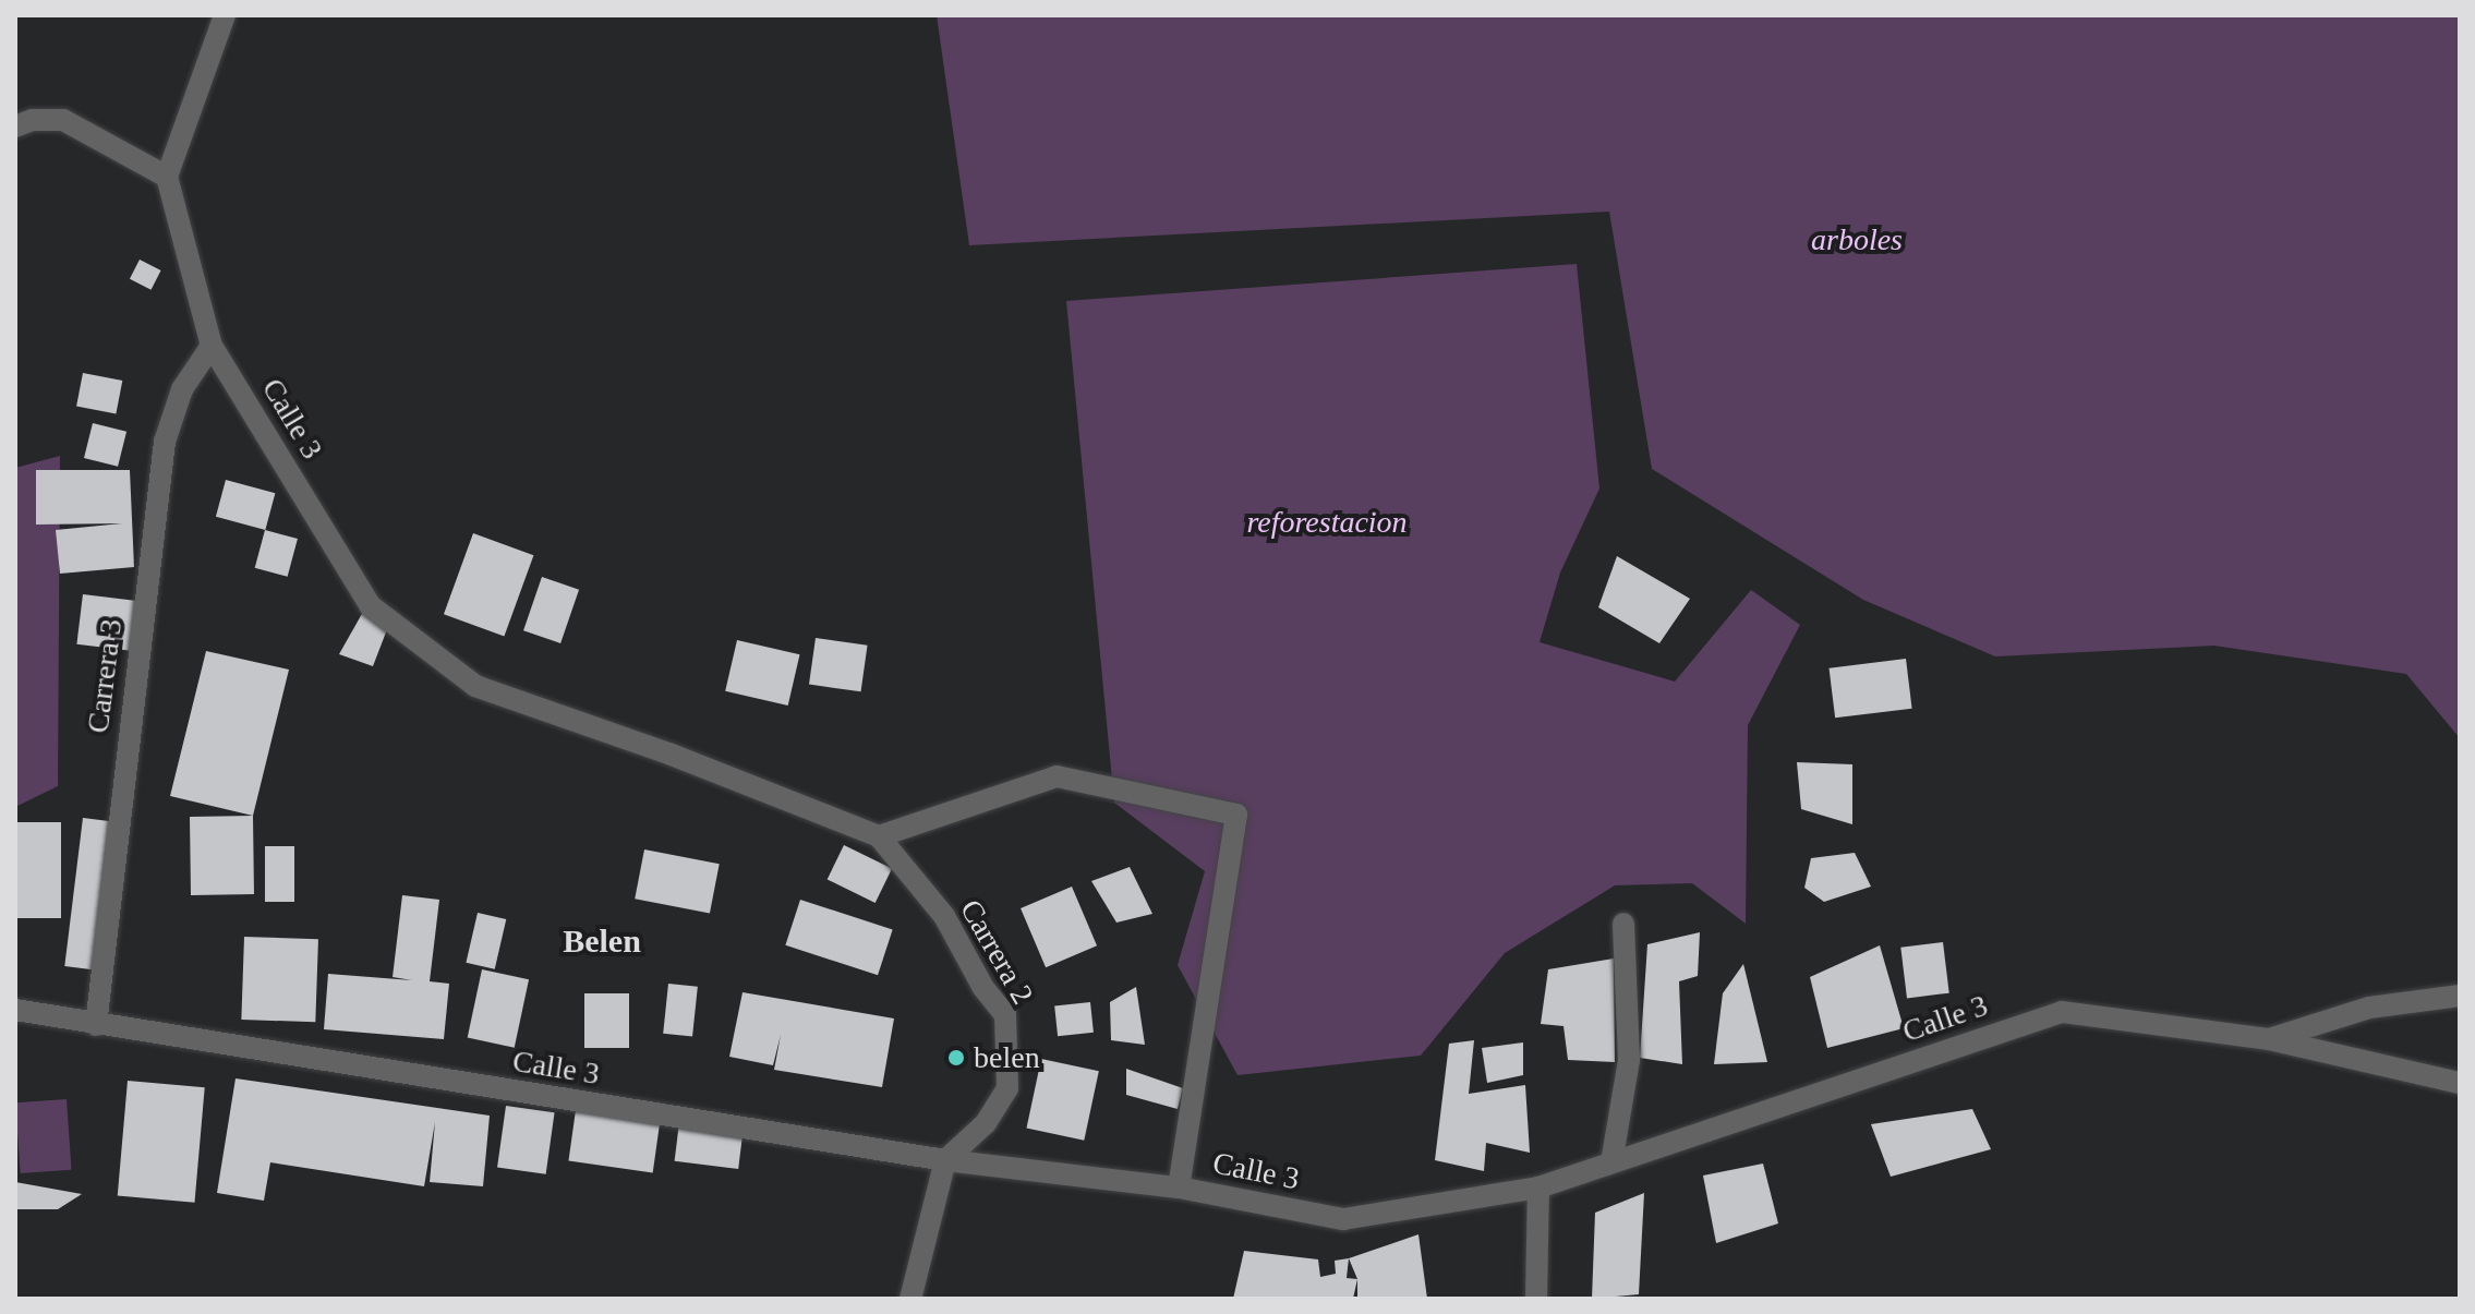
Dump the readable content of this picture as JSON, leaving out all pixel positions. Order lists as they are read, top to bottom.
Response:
{
  "streets": {
    "street": ["Calle 3", "Carrera 3", "Carrera 2"]
  },
  "crossings": [
    ["Calle 3", "Carrera 3"],
    ["Calle 3", "Carrera 2"]
  ],
  "districts": ["Belen"],
  "parks": ["arboles", "reforestacion"],
  "places": ["belen"]
}
